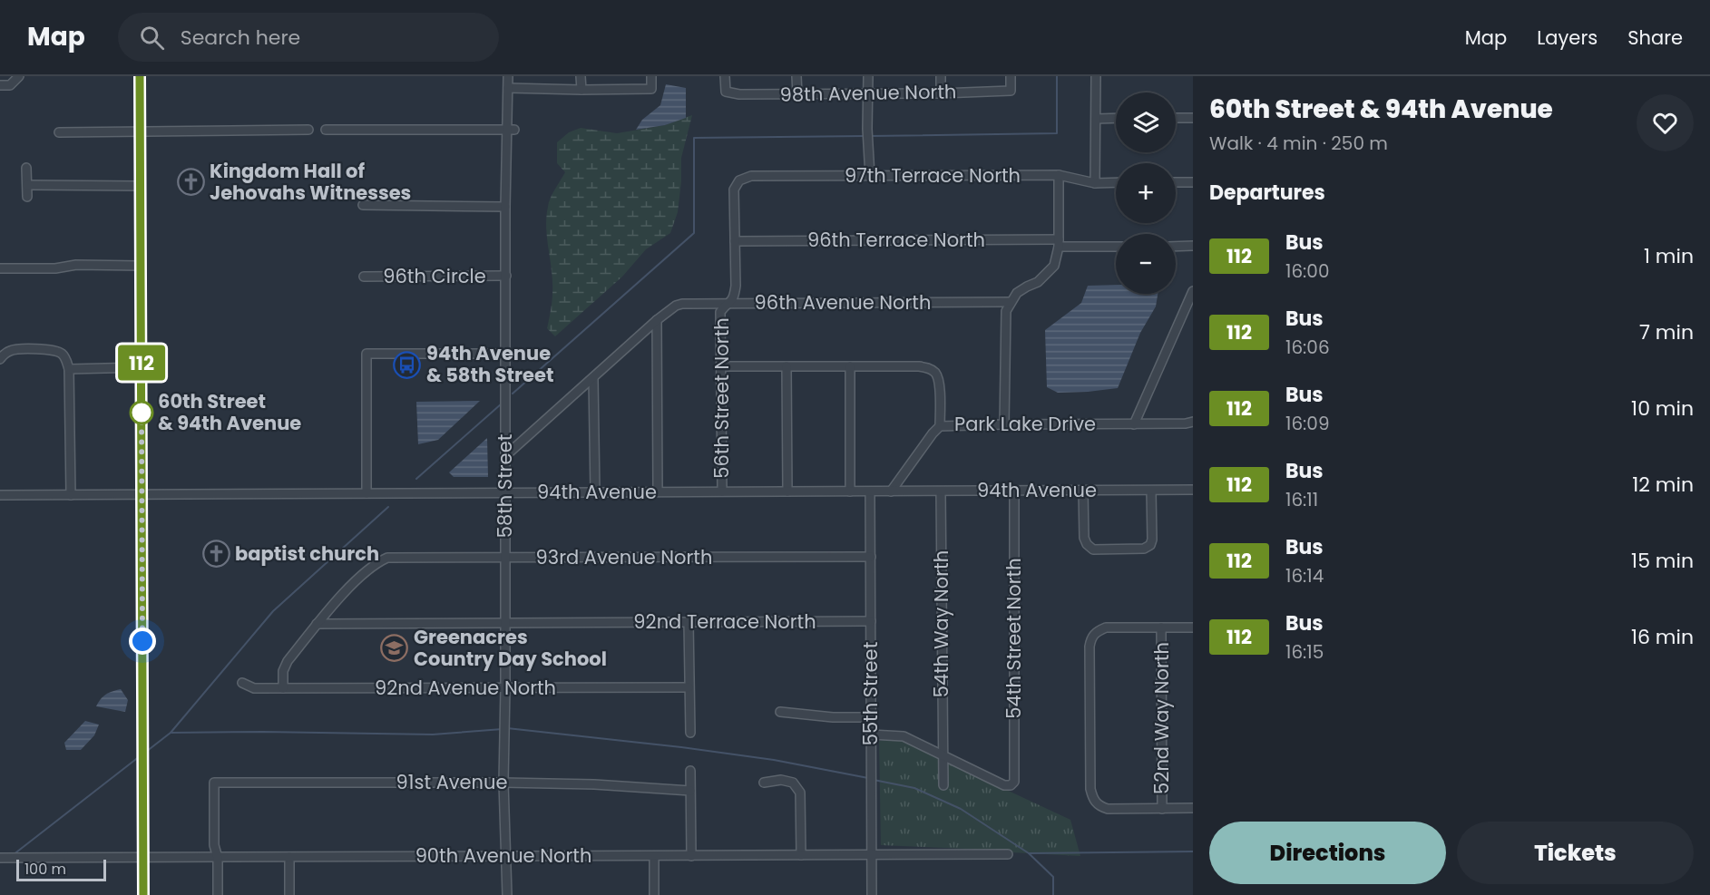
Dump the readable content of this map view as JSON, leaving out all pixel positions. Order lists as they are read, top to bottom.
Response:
{
  "streets": {
    "street": [
      "98th Avenue North",
      "97th Terrace North",
      "96th Terrace North",
      "96th Circle",
      "96th Avenue North",
      "56th Street North",
      "Park Lake Drive",
      "58th Street",
      "94th Avenue",
      "93rd Avenue North",
      "92nd Terrace North",
      "54th Way North",
      "54th Street North",
      "92nd Avenue North",
      "55th Street",
      "52nd Way North",
      "91st Avenue",
      "90th Avenue North"
    ]
  },
  "crossings": [
    ["97th Terrace North", "56th Street North"],
    ["96th Terrace North", "56th Street North"],
    ["96th Circle", "58th Street"],
    ["96th Avenue North", "56th Street North"],
    ["56th Street North", "94th Avenue"],
    ["Park Lake Drive", "94th Avenue"],
    ["58th Street", "94th Avenue"],
    ["58th Street", "93rd Avenue North"],
    ["58th Street", "92nd Terrace North"],
    ["58th Street", "92nd Avenue North"],
    ["58th Street", "91st Avenue"],
    ["58th Street", "90th Avenue North"],
    ["94th Avenue", "54th Way North"],
    ["94th Avenue", "54th Street North"],
    ["94th Avenue", "55th Street"],
    ["93rd Avenue North", "92nd Terrace North"],
    ["93rd Avenue North", "55th Street"],
    ["92nd Terrace North", "55th Street"],
    ["54th Way North", "54th Street North"],
    ["55th Street", "90th Avenue North"],
    ["91st Avenue", "90th Avenue North"]
  ],
  "places": {
    "church": ["Kingdom Hall of Jehovahs Witnesses", "baptist church"],
    "bus stop": ["94th Avenue & 58th Street"],
    "other": ["60th Street & 94th Avenue"],
    "school or university": ["Greenacres Country Day School"]
  },
  "lines": ["bus line 112"],
  "scale_bar": "100 m",
  "page": {
    "header": "Map",
    "search": "Search here",
    "nav": ["Map", "Layers", "Share"],
    "on_map": "112",
    "heading": [
      ["60th Street & 94th Avenue", "Walk · 4 min · 250 m"],
      "Departures"
    ],
    "map_buttons": ["+", "−"],
    "list": [
      {
        "mark": "112",
        "name": "Bus",
        "note": "16:00",
        "value": "1 min"
      },
      {
        "mark": "112",
        "name": "Bus",
        "note": "16:06",
        "value": "7 min"
      },
      {
        "mark": "112",
        "name": "Bus",
        "note": "16:09",
        "value": "10 min"
      },
      {
        "mark": "112",
        "name": "Bus",
        "note": "16:11",
        "value": "12 min"
      },
      {
        "mark": "112",
        "name": "Bus",
        "note": "16:14",
        "value": "15 min"
      },
      {
        "mark": "112",
        "name": "Bus",
        "note": "16:15",
        "value": "16 min"
      }
    ],
    "buttons": ["Directions", "Tickets"],
    "scale": "100 m"
  }
}
